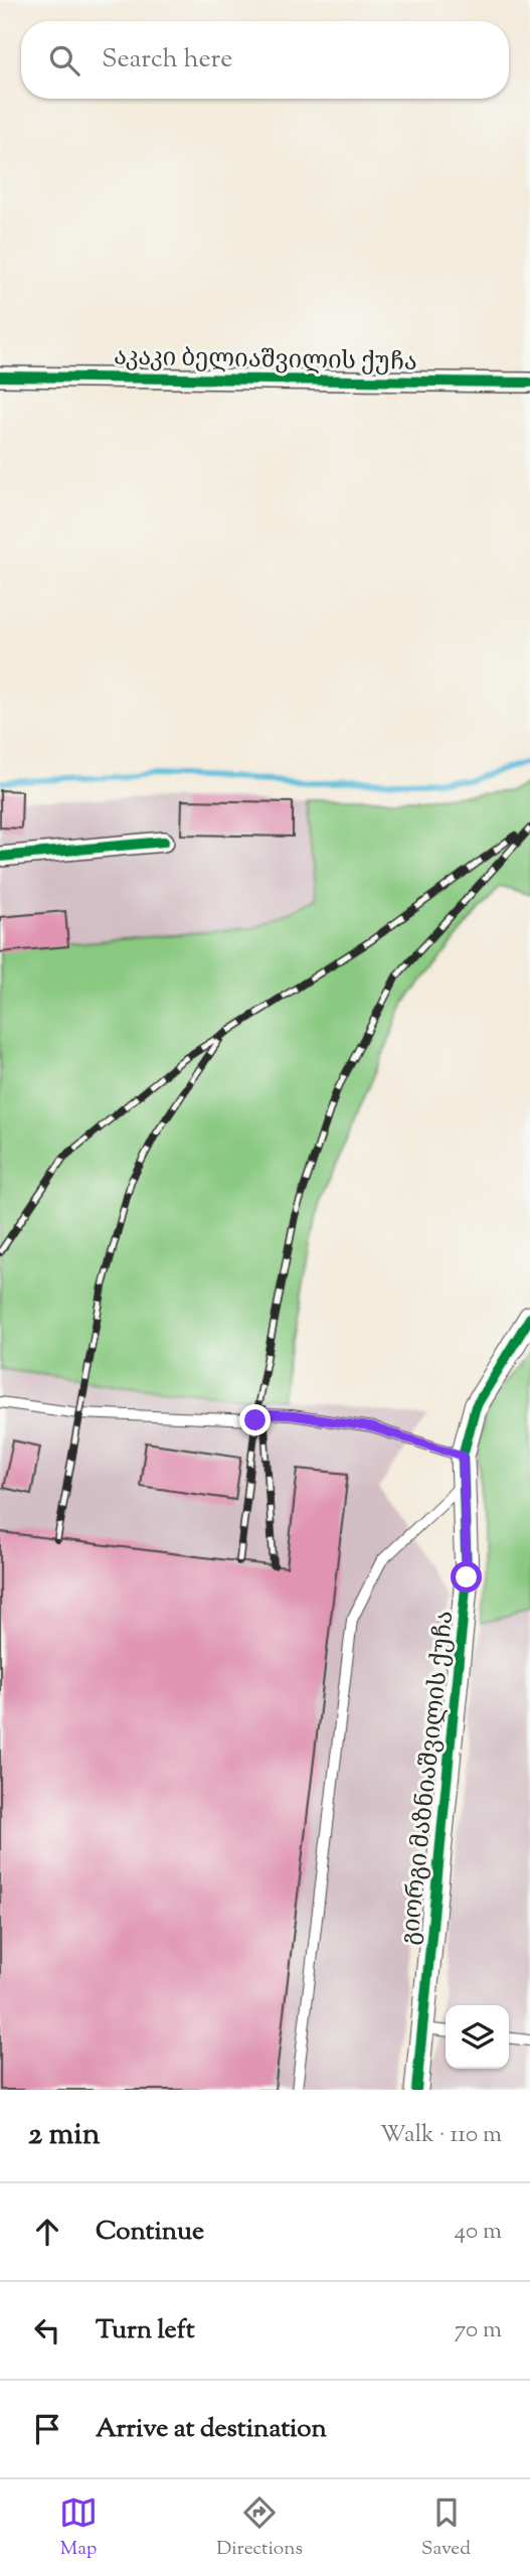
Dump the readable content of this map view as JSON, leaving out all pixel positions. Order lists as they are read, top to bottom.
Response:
{
  "streets": {
    "street": ["აკაკი ბელიაშვილის ქუჩა", "გიორგი მაზნიაშვილის ქუჩა"]
  },
  "page": {
    "search": "Search here",
    "heading": ["2 min", "Walk · 110 m"],
    "list": [
      ["Continue", "40 m"],
      ["Turn left", "70 m"],
      "Arrive at destination"
    ],
    "nav": ["Map", "Directions", "Saved"]
  }
}
